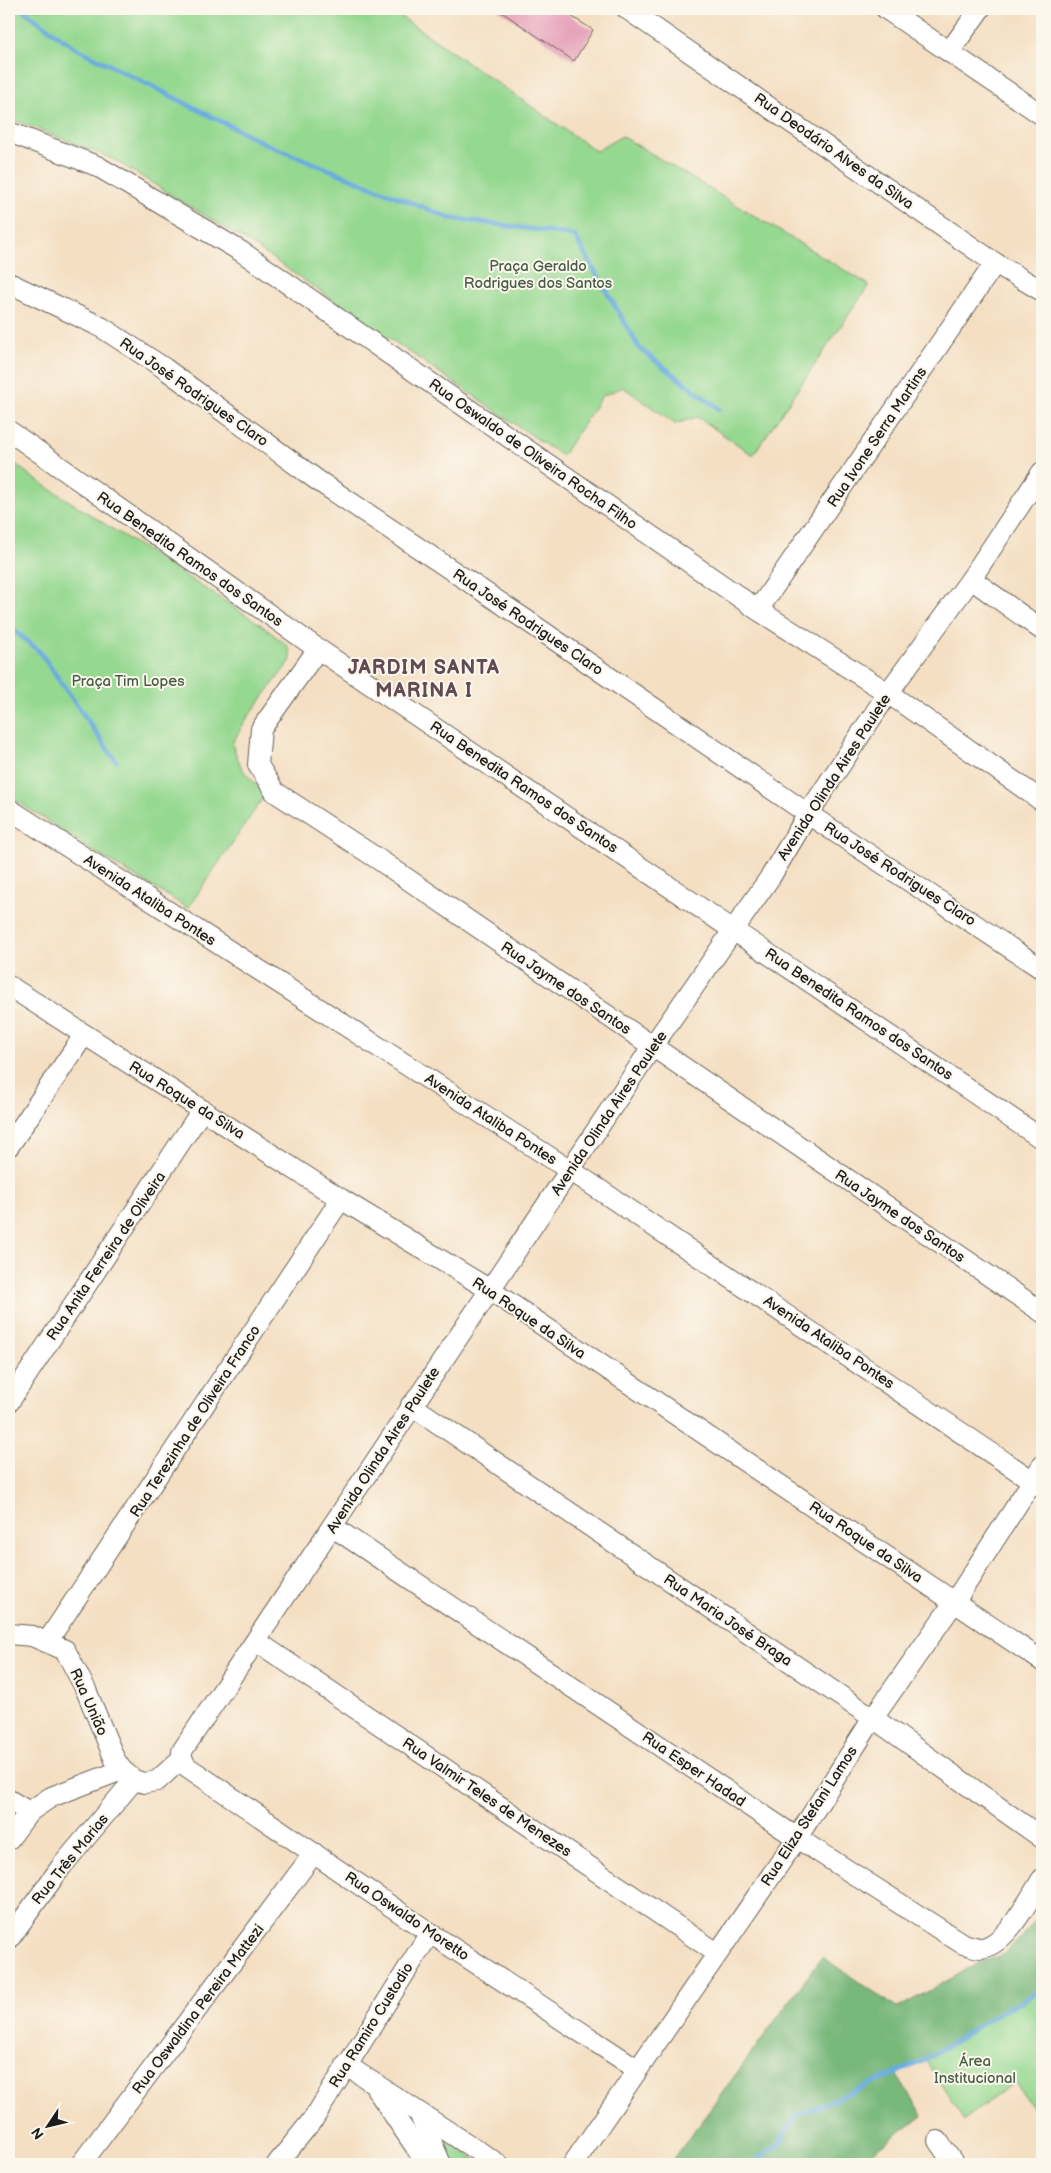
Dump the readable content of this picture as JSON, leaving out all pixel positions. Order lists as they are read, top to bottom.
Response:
{
  "streets": {
    "street": [
      "Rua Deodário Alves da Silva",
      "Rua José Rodrigues Claro",
      "Rua Ivone Serra Martins",
      "Rua Oswaldo de Oliveira Rocha Filho",
      "Rua Benedita Ramos dos Santos",
      "Avenida Olinda Aires Paulete",
      "Avenida Ataliba Pontes",
      "Rua Jayme dos Santos",
      "Rua Roque da Silva",
      "Rua Anita Ferreira de Oliveira",
      "Rua Terezinha de Oliveira Franco",
      "Rua Maria José Braga",
      "Rua União",
      "Rua Esper Hadad",
      "Rua Valmir Teles de Menezes",
      "Rua Eliza Stefani Lamos",
      "Rua Três Marias",
      "Rua Oswaldo Moretto",
      "Rua Oswaldina Pereira Mattezi",
      "Rua Ramiro Custodio"
    ]
  },
  "crossings": [
    ["Rua Deodário Alves da Silva", "Rua Ivone Serra Martins"],
    ["Rua José Rodrigues Claro", "Avenida Olinda Aires Paulete"],
    ["Rua Ivone Serra Martins", "Rua Oswaldo de Oliveira Rocha Filho"],
    ["Rua Oswaldo de Oliveira Rocha Filho", "Avenida Olinda Aires Paulete"],
    ["Rua Benedita Ramos dos Santos", "Avenida Olinda Aires Paulete"],
    ["Rua Benedita Ramos dos Santos", "Rua Jayme dos Santos"],
    ["Avenida Olinda Aires Paulete", "Avenida Ataliba Pontes"],
    ["Avenida Olinda Aires Paulete", "Rua Jayme dos Santos"],
    ["Avenida Olinda Aires Paulete", "Rua Roque da Silva"],
    ["Avenida Olinda Aires Paulete", "Rua Maria José Braga"],
    ["Avenida Olinda Aires Paulete", "Rua Esper Hadad"],
    ["Avenida Olinda Aires Paulete", "Rua Valmir Teles de Menezes"],
    ["Avenida Olinda Aires Paulete", "Rua Oswaldo Moretto"],
    ["Avenida Ataliba Pontes", "Rua Eliza Stefani Lamos"],
    ["Rua Roque da Silva", "Rua Anita Ferreira de Oliveira"],
    ["Rua Roque da Silva", "Rua Terezinha de Oliveira Franco"],
    ["Rua Roque da Silva", "Rua Eliza Stefani Lamos"],
    ["Rua Terezinha de Oliveira Franco", "Rua União"],
    ["Rua Maria José Braga", "Rua Eliza Stefani Lamos"],
    ["Rua União", "Rua Três Marias"],
    ["Rua Esper Hadad", "Rua Eliza Stefani Lamos"],
    ["Rua Valmir Teles de Menezes", "Rua Eliza Stefani Lamos"],
    ["Rua Eliza Stefani Lamos", "Rua Oswaldo Moretto"],
    ["Rua Oswaldo Moretto", "Rua Oswaldina Pereira Mattezi"],
    ["Rua Oswaldo Moretto", "Rua Ramiro Custodio"]
  ],
  "districts": ["JARDIM SANTA MARINA I"],
  "parks": ["Praça Geraldo Rodrigues dos Santos", "Praça Tim Lopes", "Área Institucional"],
  "north": "bottom left"
}
